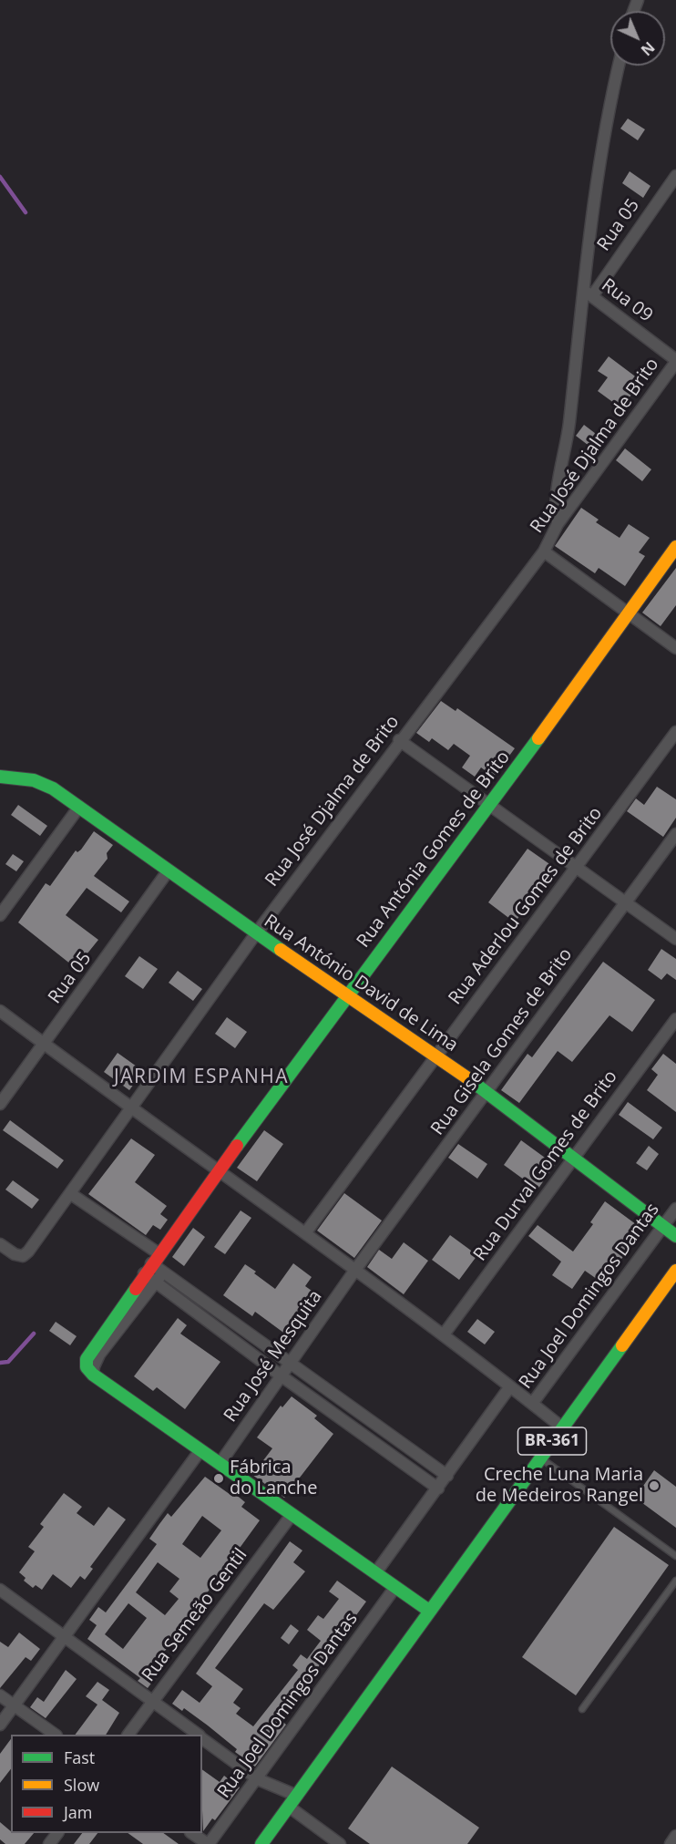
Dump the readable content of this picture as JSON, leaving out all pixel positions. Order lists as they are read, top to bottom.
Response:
{
  "streets": {
    "street": [
      "Rua 05",
      "Rua 09",
      "Rua José Djalma de Brito",
      "Rua Antónia Gomes de Brito",
      "Rua Aderlou Gomes de Brito",
      "Rua António David de Lima",
      "Rua Gisela Gomes de Brito",
      "Rua Durval Gomes de Brito",
      "Rua Joel Domingos Dantas",
      "Rua José Mesquita",
      "BR-361",
      "Rua Semeão Gentil"
    ]
  },
  "crossings": [
    ["Rua 05", "Rua 09"],
    ["Rua 05", "Rua António David de Lima"],
    ["Rua 09", "Rua José Djalma de Brito"],
    ["Rua José Djalma de Brito", "Rua António David de Lima"],
    ["Rua Antónia Gomes de Brito", "Rua António David de Lima"],
    ["Rua Aderlou Gomes de Brito", "Rua António David de Lima"],
    ["Rua António David de Lima", "Rua Gisela Gomes de Brito"],
    ["Rua António David de Lima", "Rua Durval Gomes de Brito"],
    ["Rua António David de Lima", "Rua Joel Domingos Dantas"],
    ["Rua Gisela Gomes de Brito", "Rua José Mesquita"]
  ],
  "districts": ["JARDIM ESPANHA"],
  "places": ["Fábrica do Lanche", "Creche Luna Maria de Medeiros Rangel"],
  "legend": ["Fast", "Slow", "Jam"],
  "north": "bottom right"
}
